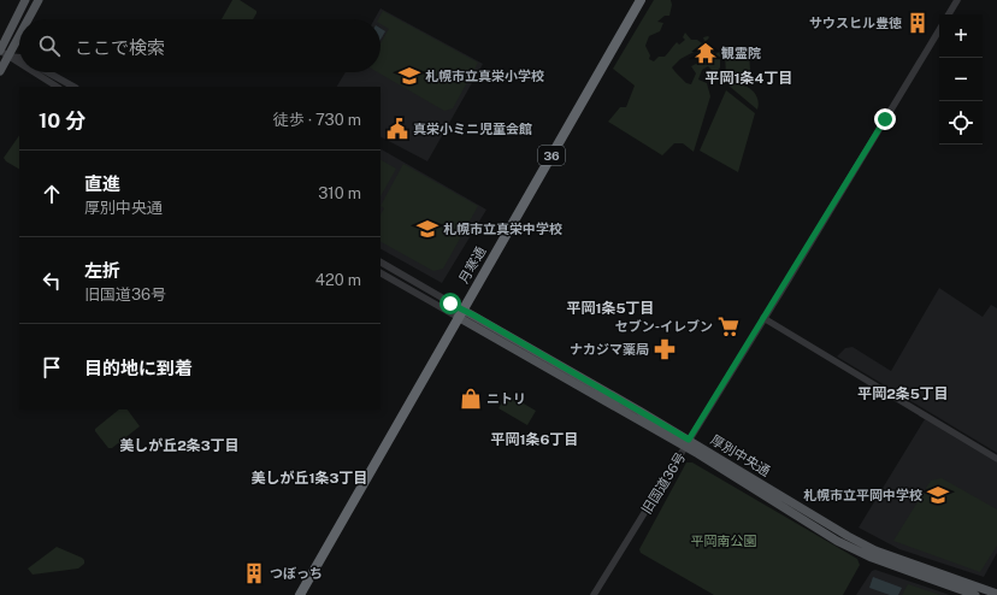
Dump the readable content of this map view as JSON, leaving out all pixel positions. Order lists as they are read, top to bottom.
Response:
{
  "streets": {
    "highway": ["36", "月寒通"],
    "main road": ["厚別中央通"],
    "street": ["旧国道36号"]
  },
  "crossings": [
    ["月寒通", "厚別中央通"],
    ["厚別中央通", "旧国道36号"]
  ],
  "districts": [
    "平岡1条4丁目",
    "平岡1条5丁目",
    "平岡2条5丁目",
    "平岡1条6丁目",
    "美しが丘2条3丁目",
    "美しが丘1条3丁目"
  ],
  "parks": ["平岡南公園"],
  "places": {
    "building": ["サウスヒル豊徳", "つぼっち"],
    "temple": ["観霊院"],
    "school or university": ["札幌市立真栄小学校", "札幌市立真栄中学校", "札幌市立平岡中学校"],
    "public building": ["真栄小ミニ児童会館"],
    "supermarket": ["セブン-イレブン"],
    "pharmacy": ["ナカジマ薬局"],
    "shop": ["ニトリ"]
  },
  "page": {
    "map_buttons": ["+", "−"],
    "search": "ここで検索",
    "heading": ["10 分", "徒歩 · 730 m"],
    "list": [
      ["直進", "厚別中央通", "310 m"],
      ["左折", "旧国道36号", "420 m"],
      "目的地に到着"
    ]
  }
}
